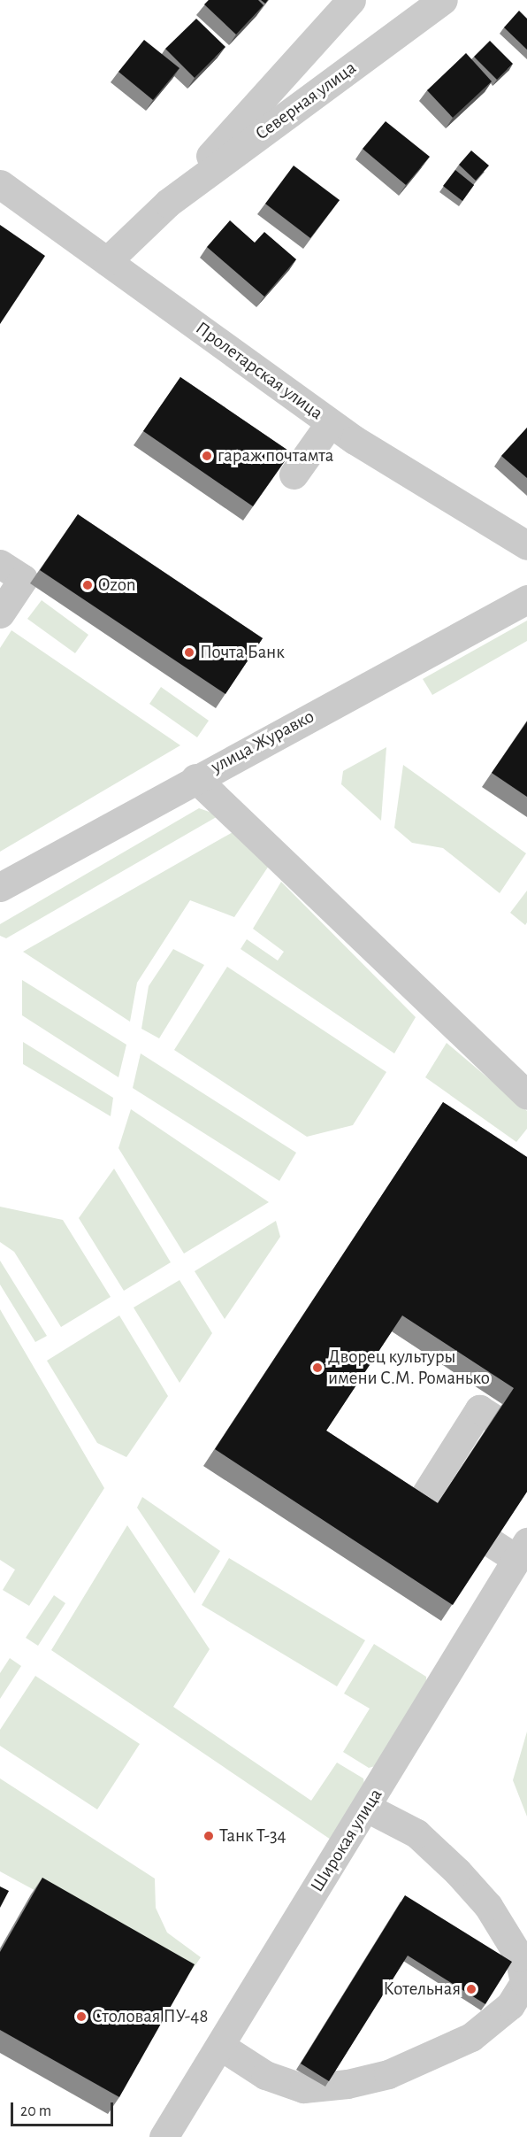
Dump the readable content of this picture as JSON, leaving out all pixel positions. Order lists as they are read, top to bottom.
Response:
{
  "streets": {
    "street": [
      "Северная улица",
      "Пролетарская улица",
      "улица Журавко",
      "Широкая улица"
    ]
  },
  "crossings": [
    ["Северная улица", "Пролетарская улица"]
  ],
  "places": [
    "гараж почтамта",
    "Ozon",
    "Почта Банк",
    "Дворец культуры имени С.М. Романько",
    "Танк Т-34",
    "Котельная",
    "Столовая ПУ-48"
  ],
  "scale_bar": "20 m"
}
